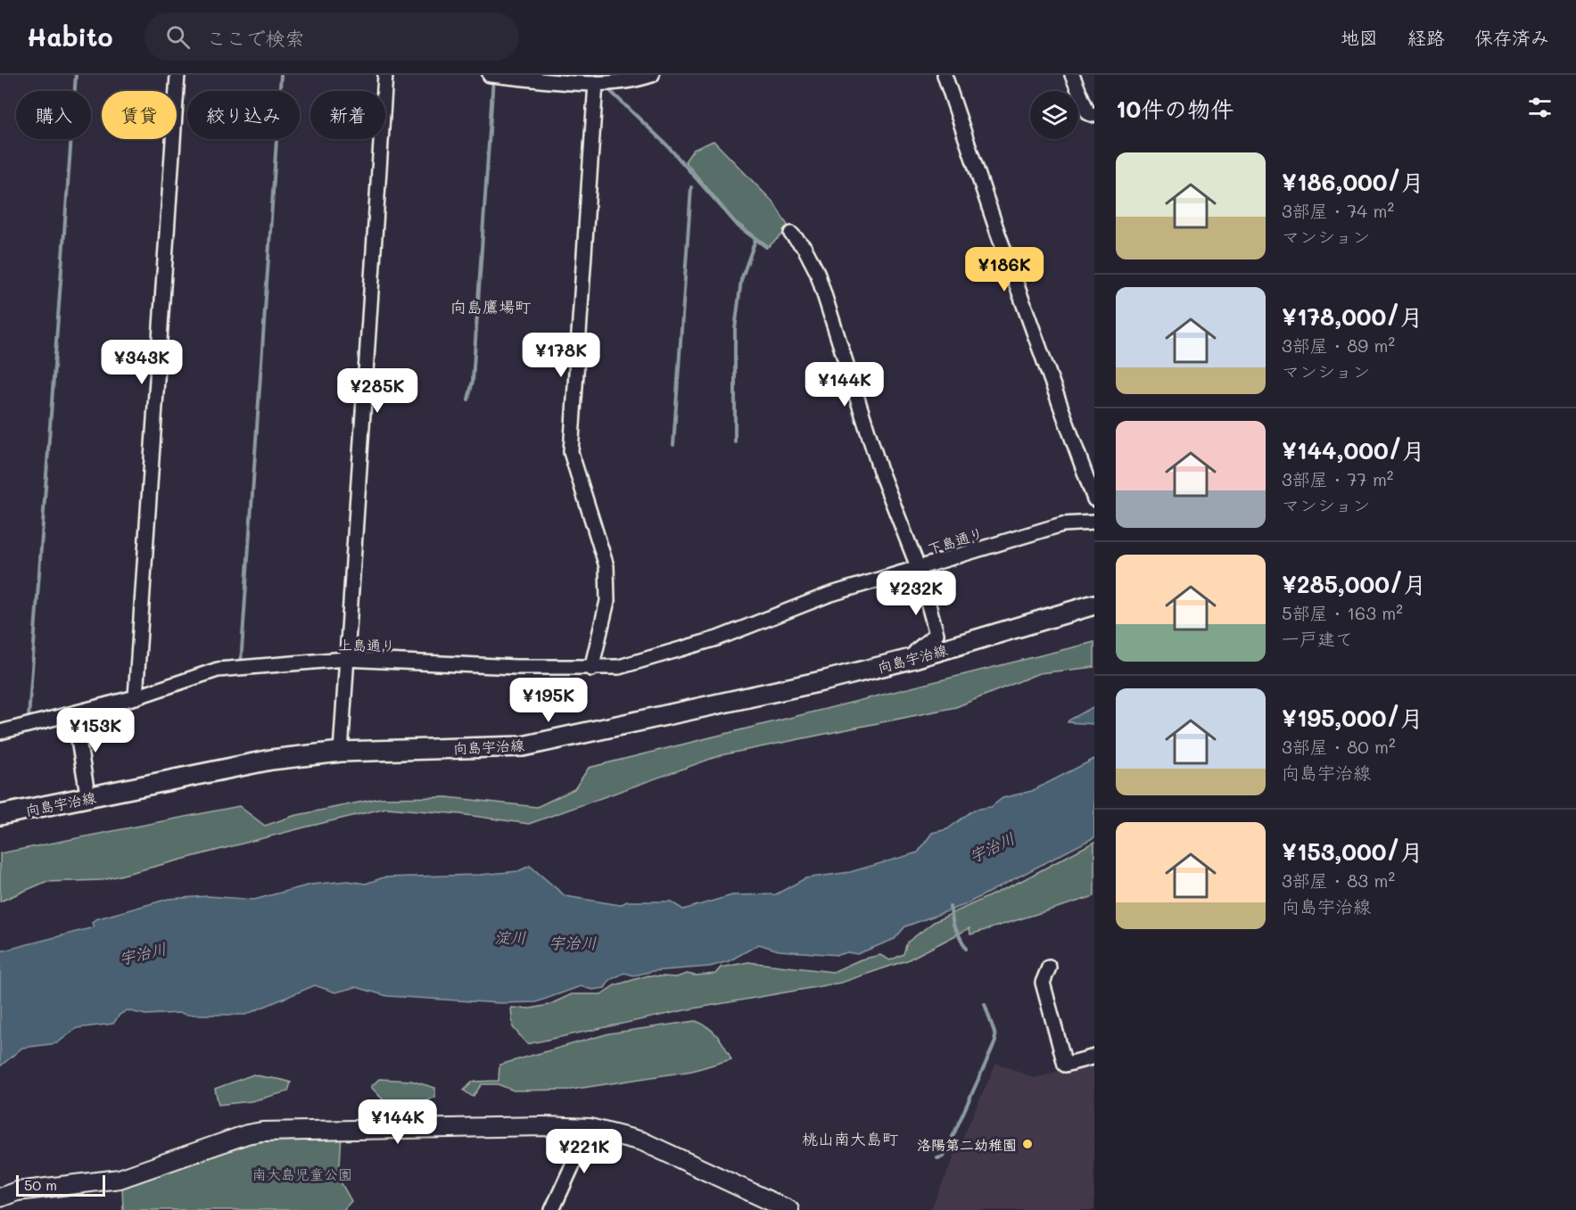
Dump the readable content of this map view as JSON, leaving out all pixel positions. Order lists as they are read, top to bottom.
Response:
{
  "streets": {
    "main road": ["向島宇治線"],
    "street": ["下島通り", "上島通り"]
  },
  "crossings": [
    ["下島通り", "上島通り"]
  ],
  "districts": ["向島鷹場町", "桃山南大島町"],
  "water": ["宇治川", "淀川"],
  "parks": ["南大島児童公園"],
  "places": ["洛陽第二幼稚園"],
  "scale_bar": "50 m",
  "page": {
    "header": "Habito",
    "search": "ここで検索",
    "nav": ["地図", "経路", "保存済み"],
    "heading": "10件の物件",
    "chip": [
      "購入",
      "賃貸",
      "絞り込み",
      "新着"
    ],
    "list": [
      {
        "name": "¥186,000/月",
        "note": "3部屋 · 74 m² · マンション"
      },
      {
        "name": "¥178,000/月",
        "note": "3部屋 · 89 m² · マンション"
      },
      {
        "name": "¥144,000/月",
        "note": "3部屋 · 77 m² · マンション"
      },
      {
        "name": "¥285,000/月",
        "note": "5部屋 · 163 m² · 一戸建て"
      },
      {
        "name": "¥195,000/月",
        "note": "3部屋 · 80 m² · 向島宇治線"
      },
      {
        "name": "¥153,000/月",
        "note": "3部屋 · 83 m² · 向島宇治線"
      }
    ],
    "price": [
      "¥186K",
      "¥178K",
      "¥343K",
      "¥144K",
      "¥285K",
      "¥232K",
      "¥195K",
      "¥153K",
      "¥144K",
      "¥221K"
    ],
    "scale": "50 m"
  }
}
